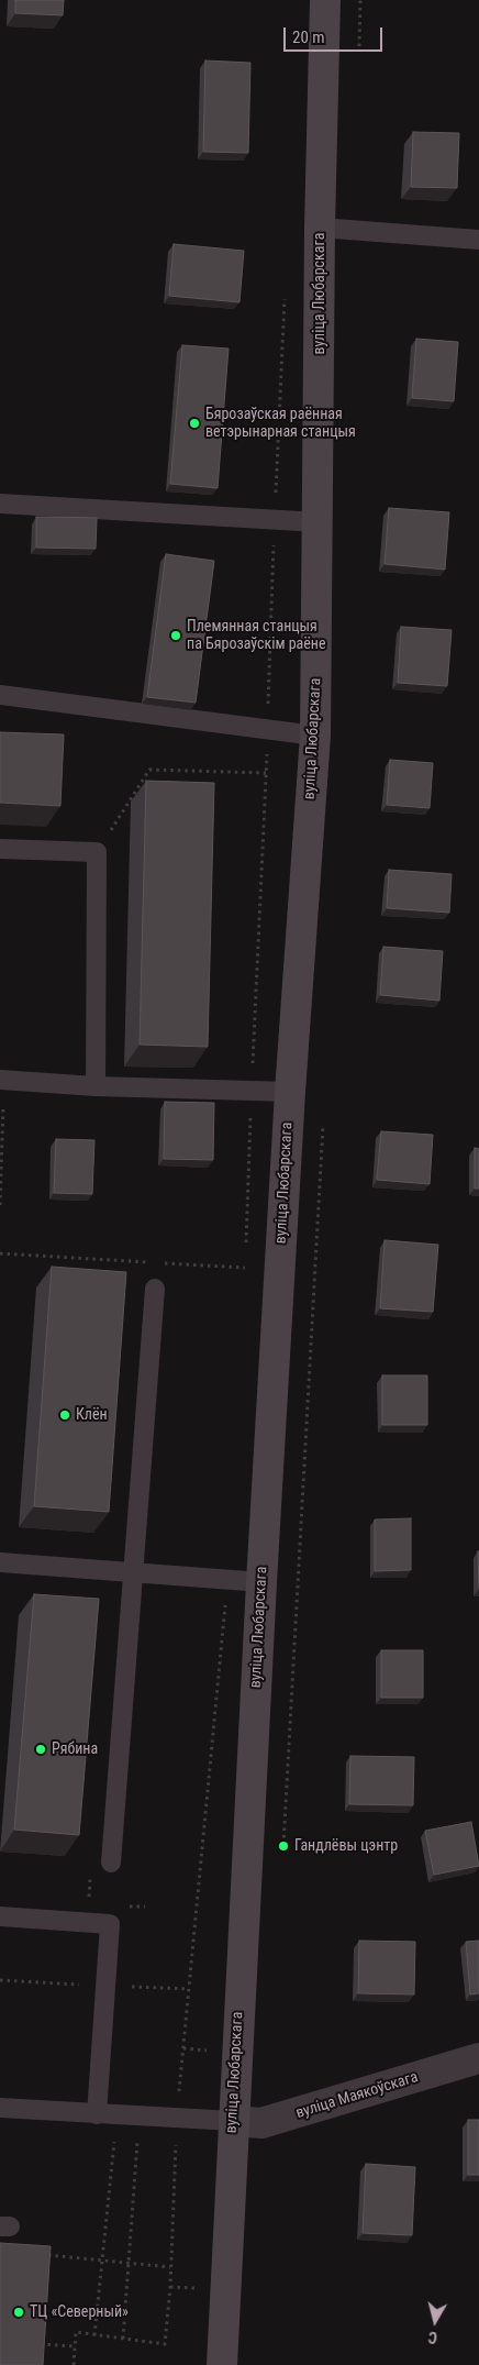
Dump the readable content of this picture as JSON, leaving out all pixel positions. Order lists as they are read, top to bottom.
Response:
{
  "streets": {
    "street": ["вуліца Любарскага", "вуліца Маякоўскага"]
  },
  "crossings": [
    ["вуліца Любарскага", "вуліца Маякоўскага"]
  ],
  "places": [
    "Бярозаўская раённая ветэрынарная станцыя",
    "Племянная станцыя па Бярозаўскім раёне",
    "Клён",
    "Рябина",
    "Гандлёвы цэнтр",
    "ТЦ «Северный»"
  ],
  "scale_bar": "20 m",
  "north": "bottom"
}
